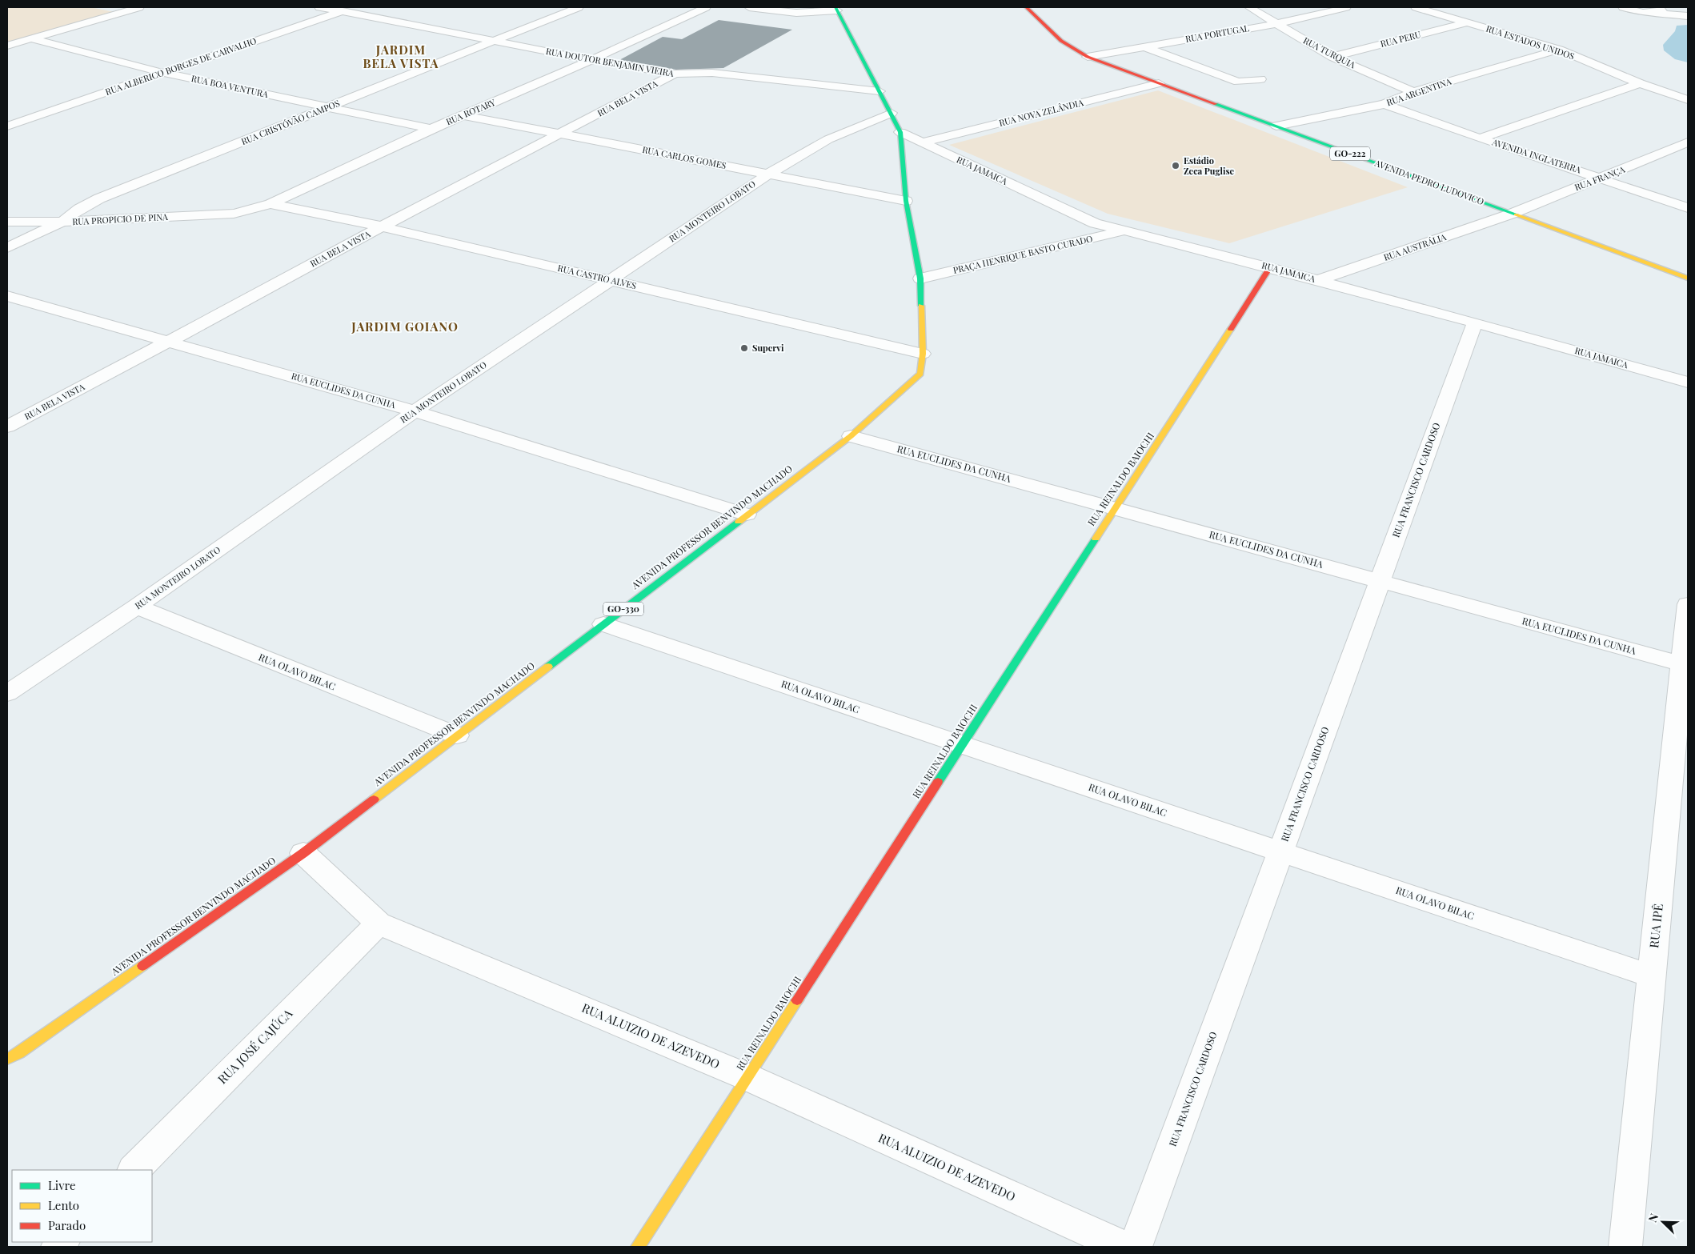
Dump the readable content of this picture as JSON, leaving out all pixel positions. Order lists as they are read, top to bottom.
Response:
{
  "streets": {
    "main road": [
      "GO-222",
      "AVENIDA PEDRO LUDOVICO",
      "RUA REINALDO BAIOCHI",
      "AVENIDA PROFESSOR BENVINDO MACHADO",
      "GO-330"
    ],
    "street": [
      "RUA PORTUGAL",
      "RUA PERU",
      "RUA ESTADOS UNIDOS",
      "RUA TURQUIA",
      "RUA DOUTOR BENJAMIN VIEIRA",
      "RUA ALBERICO BORGES DE CARVALHO",
      "RUA BOA VENTURA",
      "RUA ARGENTINA",
      "RUA BELA VISTA",
      "RUA ROTARY",
      "RUA NOVA ZELÂNDIA",
      "RUA CRISTÓVÃO CAMPOS",
      "AVENIDA INGLATERRA",
      "RUA CARLOS GOMES",
      "RUA JAMAICA",
      "RUA FRANÇA",
      "RUA MONTEIRO LOBATO",
      "RUA PROPICIO DE PINA",
      "RUA AUSTRÁLIA",
      "PRAÇA HENRIQUE BASTO CURADO",
      "RUA CASTRO ALVES",
      "RUA EUCLIDES DA CUNHA",
      "RUA FRANCISCO CARDOSO",
      "RUA OLAVO BILAC",
      "RUA IPÊ",
      "RUA ALUIZIO DE AZEVEDO",
      "RUA JOSÉ CAJÚCA"
    ]
  },
  "crossings": [
    ["RUA PORTUGAL", "RUA TURQUIA"],
    ["RUA PORTUGAL", "AVENIDA PEDRO LUDOVICO"],
    ["RUA PERU", "RUA ESTADOS UNIDOS"],
    ["RUA PERU", "RUA TURQUIA"],
    ["RUA ESTADOS UNIDOS", "RUA ARGENTINA"],
    ["RUA TURQUIA", "RUA ARGENTINA"],
    ["RUA DOUTOR BENJAMIN VIEIRA", "RUA ALBERICO BORGES DE CARVALHO"],
    ["RUA DOUTOR BENJAMIN VIEIRA", "RUA BELA VISTA"],
    ["RUA DOUTOR BENJAMIN VIEIRA", "RUA ROTARY"],
    ["RUA DOUTOR BENJAMIN VIEIRA", "RUA CRISTÓVÃO CAMPOS"],
    ["RUA DOUTOR BENJAMIN VIEIRA", "AVENIDA PROFESSOR BENVINDO MACHADO"],
    ["RUA ALBERICO BORGES DE CARVALHO", "RUA BOA VENTURA"],
    ["RUA BOA VENTURA", "RUA ROTARY"],
    ["RUA BOA VENTURA", "RUA CRISTÓVÃO CAMPOS"],
    ["RUA ARGENTINA", "AVENIDA INGLATERRA"],
    ["RUA ARGENTINA", "AVENIDA PEDRO LUDOVICO"],
    ["RUA BELA VISTA", "RUA CARLOS GOMES"],
    ["RUA BELA VISTA", "RUA CASTRO ALVES"],
    ["RUA BELA VISTA", "RUA EUCLIDES DA CUNHA"],
    ["RUA ROTARY", "RUA CARLOS GOMES"],
    ["RUA ROTARY", "RUA PROPICIO DE PINA"],
    ["RUA ROTARY", "RUA CASTRO ALVES"],
    ["RUA NOVA ZELÂNDIA", "RUA JAMAICA"],
    ["RUA NOVA ZELÂNDIA", "AVENIDA PEDRO LUDOVICO"],
    ["RUA CRISTÓVÃO CAMPOS", "RUA PROPICIO DE PINA"],
    ["AVENIDA INGLATERRA", "RUA FRANÇA"],
    ["RUA CARLOS GOMES", "RUA MONTEIRO LOBATO"],
    ["RUA CARLOS GOMES", "AVENIDA PROFESSOR BENVINDO MACHADO"],
    ["RUA JAMAICA", "RUA AUSTRÁLIA"],
    ["RUA JAMAICA", "PRAÇA HENRIQUE BASTO CURADO"],
    ["RUA JAMAICA", "RUA REINALDO BAIOCHI"],
    ["RUA JAMAICA", "RUA FRANCISCO CARDOSO"],
    ["RUA JAMAICA", "AVENIDA PROFESSOR BENVINDO MACHADO"],
    ["RUA FRANÇA", "AVENIDA PEDRO LUDOVICO"],
    ["RUA FRANÇA", "RUA AUSTRÁLIA"],
    ["AVENIDA PEDRO LUDOVICO", "RUA AUSTRÁLIA"],
    ["RUA MONTEIRO LOBATO", "RUA CASTRO ALVES"],
    ["RUA MONTEIRO LOBATO", "RUA EUCLIDES DA CUNHA"],
    ["RUA MONTEIRO LOBATO", "AVENIDA PROFESSOR BENVINDO MACHADO"],
    ["RUA MONTEIRO LOBATO", "RUA OLAVO BILAC"],
    ["PRAÇA HENRIQUE BASTO CURADO", "AVENIDA PROFESSOR BENVINDO MACHADO"],
    ["RUA CASTRO ALVES", "AVENIDA PROFESSOR BENVINDO MACHADO"],
    ["RUA EUCLIDES DA CUNHA", "RUA REINALDO BAIOCHI"],
    ["RUA EUCLIDES DA CUNHA", "RUA FRANCISCO CARDOSO"],
    ["RUA EUCLIDES DA CUNHA", "AVENIDA PROFESSOR BENVINDO MACHADO"],
    ["RUA EUCLIDES DA CUNHA", "RUA IPÊ"],
    ["RUA REINALDO BAIOCHI", "RUA OLAVO BILAC"],
    ["RUA REINALDO BAIOCHI", "RUA ALUIZIO DE AZEVEDO"],
    ["RUA FRANCISCO CARDOSO", "RUA OLAVO BILAC"],
    ["AVENIDA PROFESSOR BENVINDO MACHADO", "RUA OLAVO BILAC"],
    ["AVENIDA PROFESSOR BENVINDO MACHADO", "RUA ALUIZIO DE AZEVEDO"],
    ["RUA OLAVO BILAC", "RUA IPÊ"],
    ["RUA ALUIZIO DE AZEVEDO", "RUA JOSÉ CAJÚCA"]
  ],
  "districts": ["JARDIM BELA VISTA", "JARDIM GOIANO"],
  "places": ["Estádio Zeca Puglise", "Supervi"],
  "legend": ["Livre", "Lento", "Parado"],
  "north": "top left"
}
